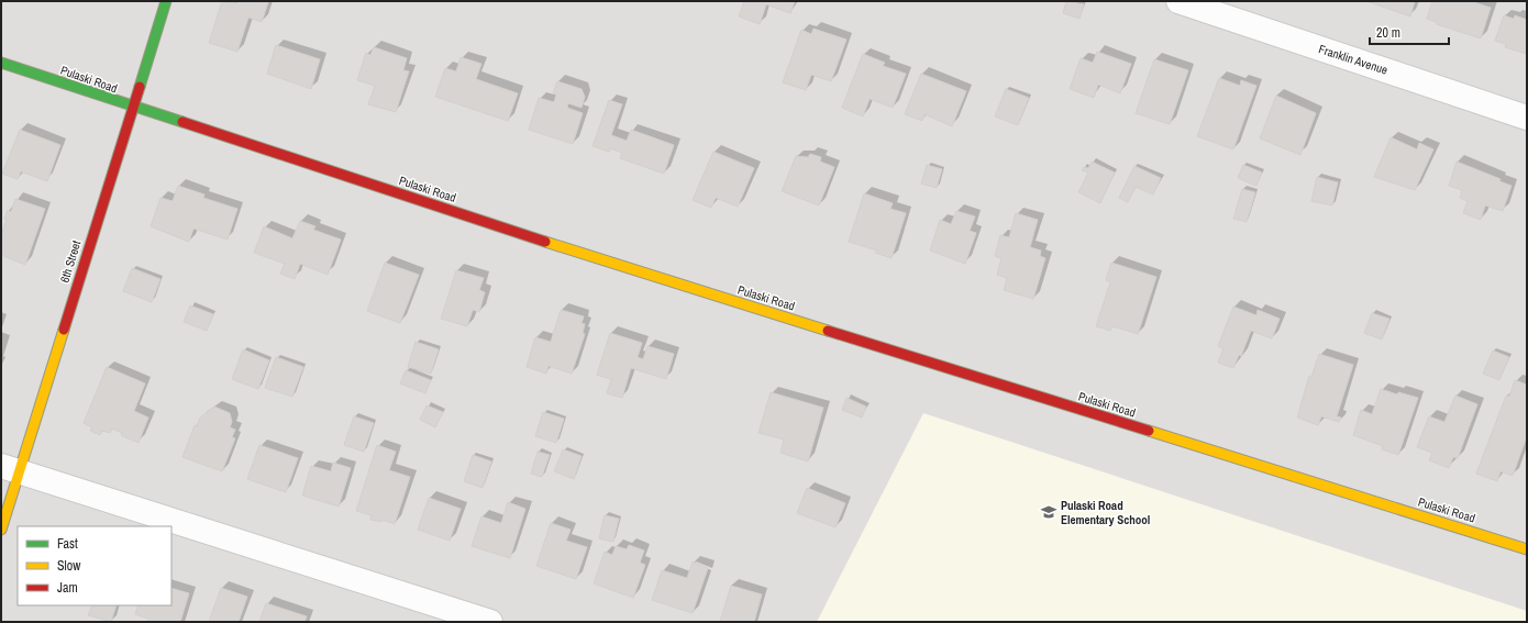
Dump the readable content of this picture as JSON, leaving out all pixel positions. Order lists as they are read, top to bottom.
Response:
{
  "streets": {
    "main road": ["Pulaski Road", "6th Street"],
    "street": ["Franklin Avenue"]
  },
  "crossings": [
    ["Pulaski Road", "6th Street"]
  ],
  "places": {
    "school or university": ["Pulaski Road Elementary School"]
  },
  "legend": ["Fast", "Slow", "Jam"],
  "scale_bar": "20 m"
}
